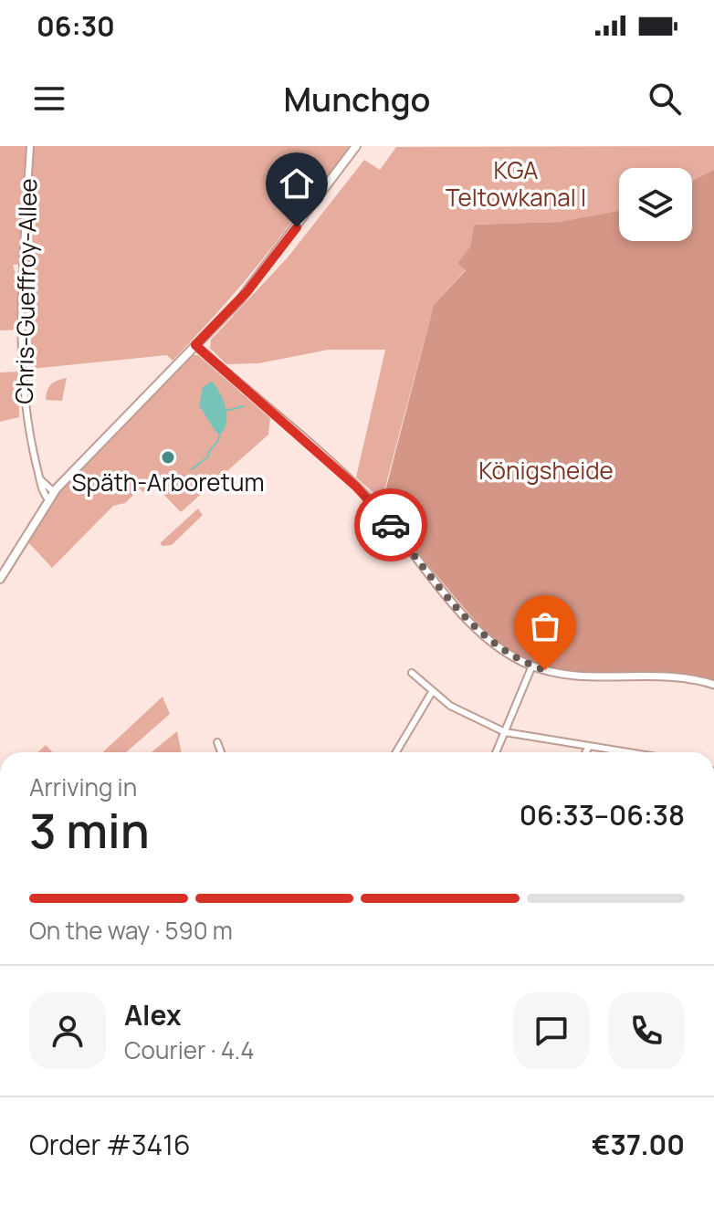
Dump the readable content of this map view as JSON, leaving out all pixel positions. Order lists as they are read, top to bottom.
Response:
{
  "streets": {
    "street": ["Chris-Gueffroy-Allee"]
  },
  "parks": ["KGA Teltowkanal I", "Königsheide"],
  "places": ["Späth-Arboretum"],
  "page": {
    "status": "06:30",
    "header": "Munchgo",
    "heading": ["3 min", "Arriving in", "06:33–06:38"],
    "panel": [
      "Alex",
      "Courier · 4.4",
      "Order #3416",
      "€37.00"
    ],
    "bar": "On the way · 590 m"
  }
}
